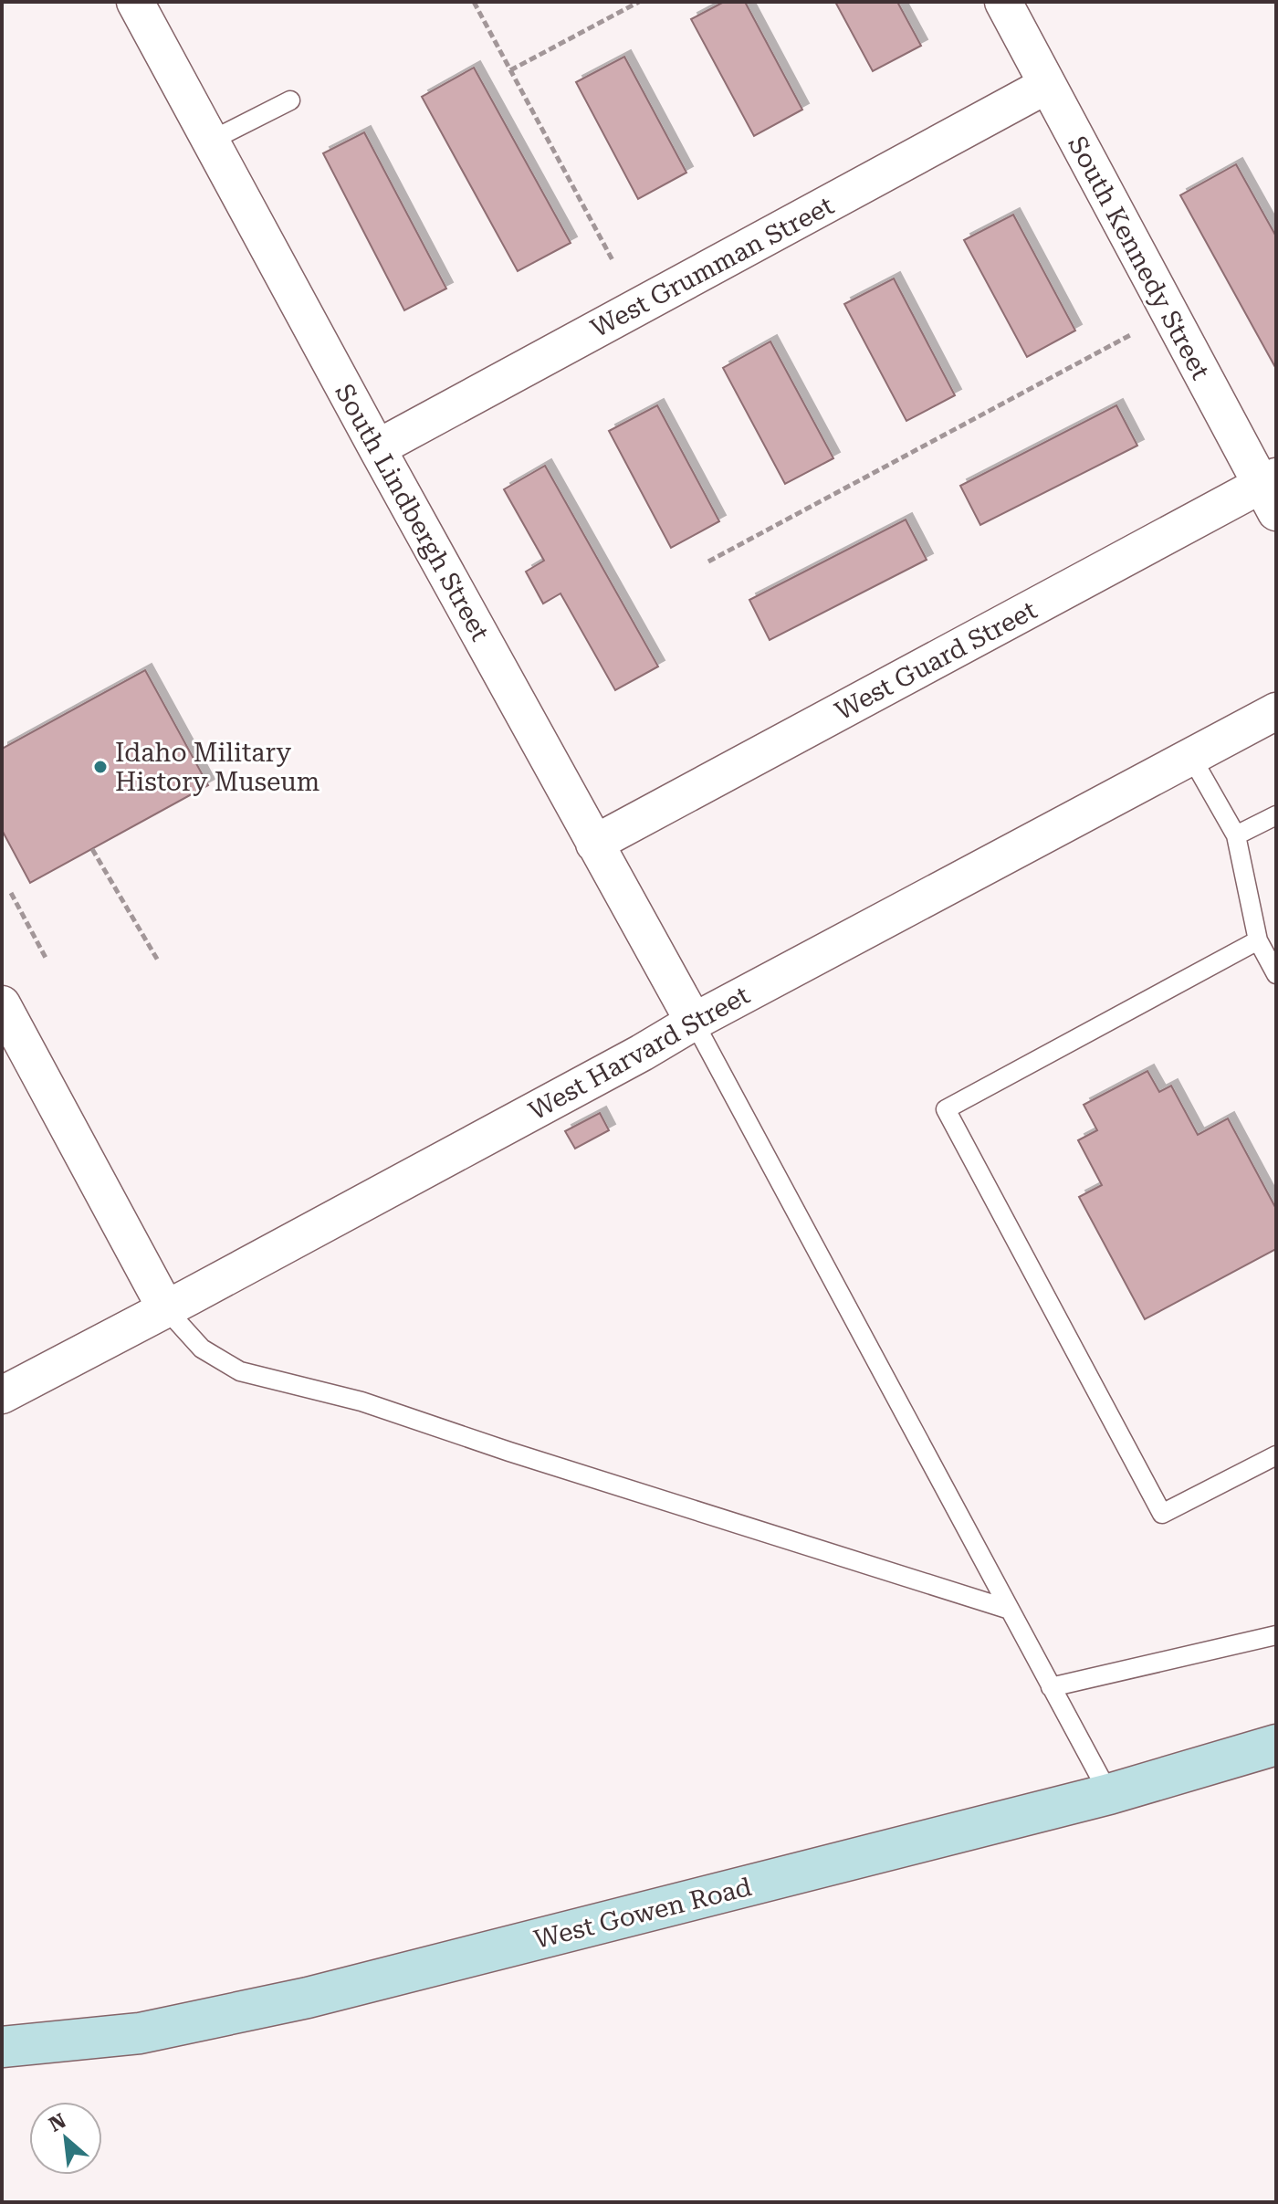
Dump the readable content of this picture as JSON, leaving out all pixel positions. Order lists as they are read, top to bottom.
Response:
{
  "streets": {
    "main road": ["West Gowen Road"],
    "street": [
      "South Kennedy Street",
      "West Grumman Street",
      "South Lindbergh Street",
      "West Guard Street",
      "West Harvard Street"
    ]
  },
  "crossings": [
    ["South Kennedy Street", "West Grumman Street"],
    ["South Kennedy Street", "West Guard Street"],
    ["West Grumman Street", "South Lindbergh Street"],
    ["South Lindbergh Street", "West Guard Street"],
    ["South Lindbergh Street", "West Harvard Street"]
  ],
  "places": ["Idaho Military History Museum"],
  "north": "top left"
}
